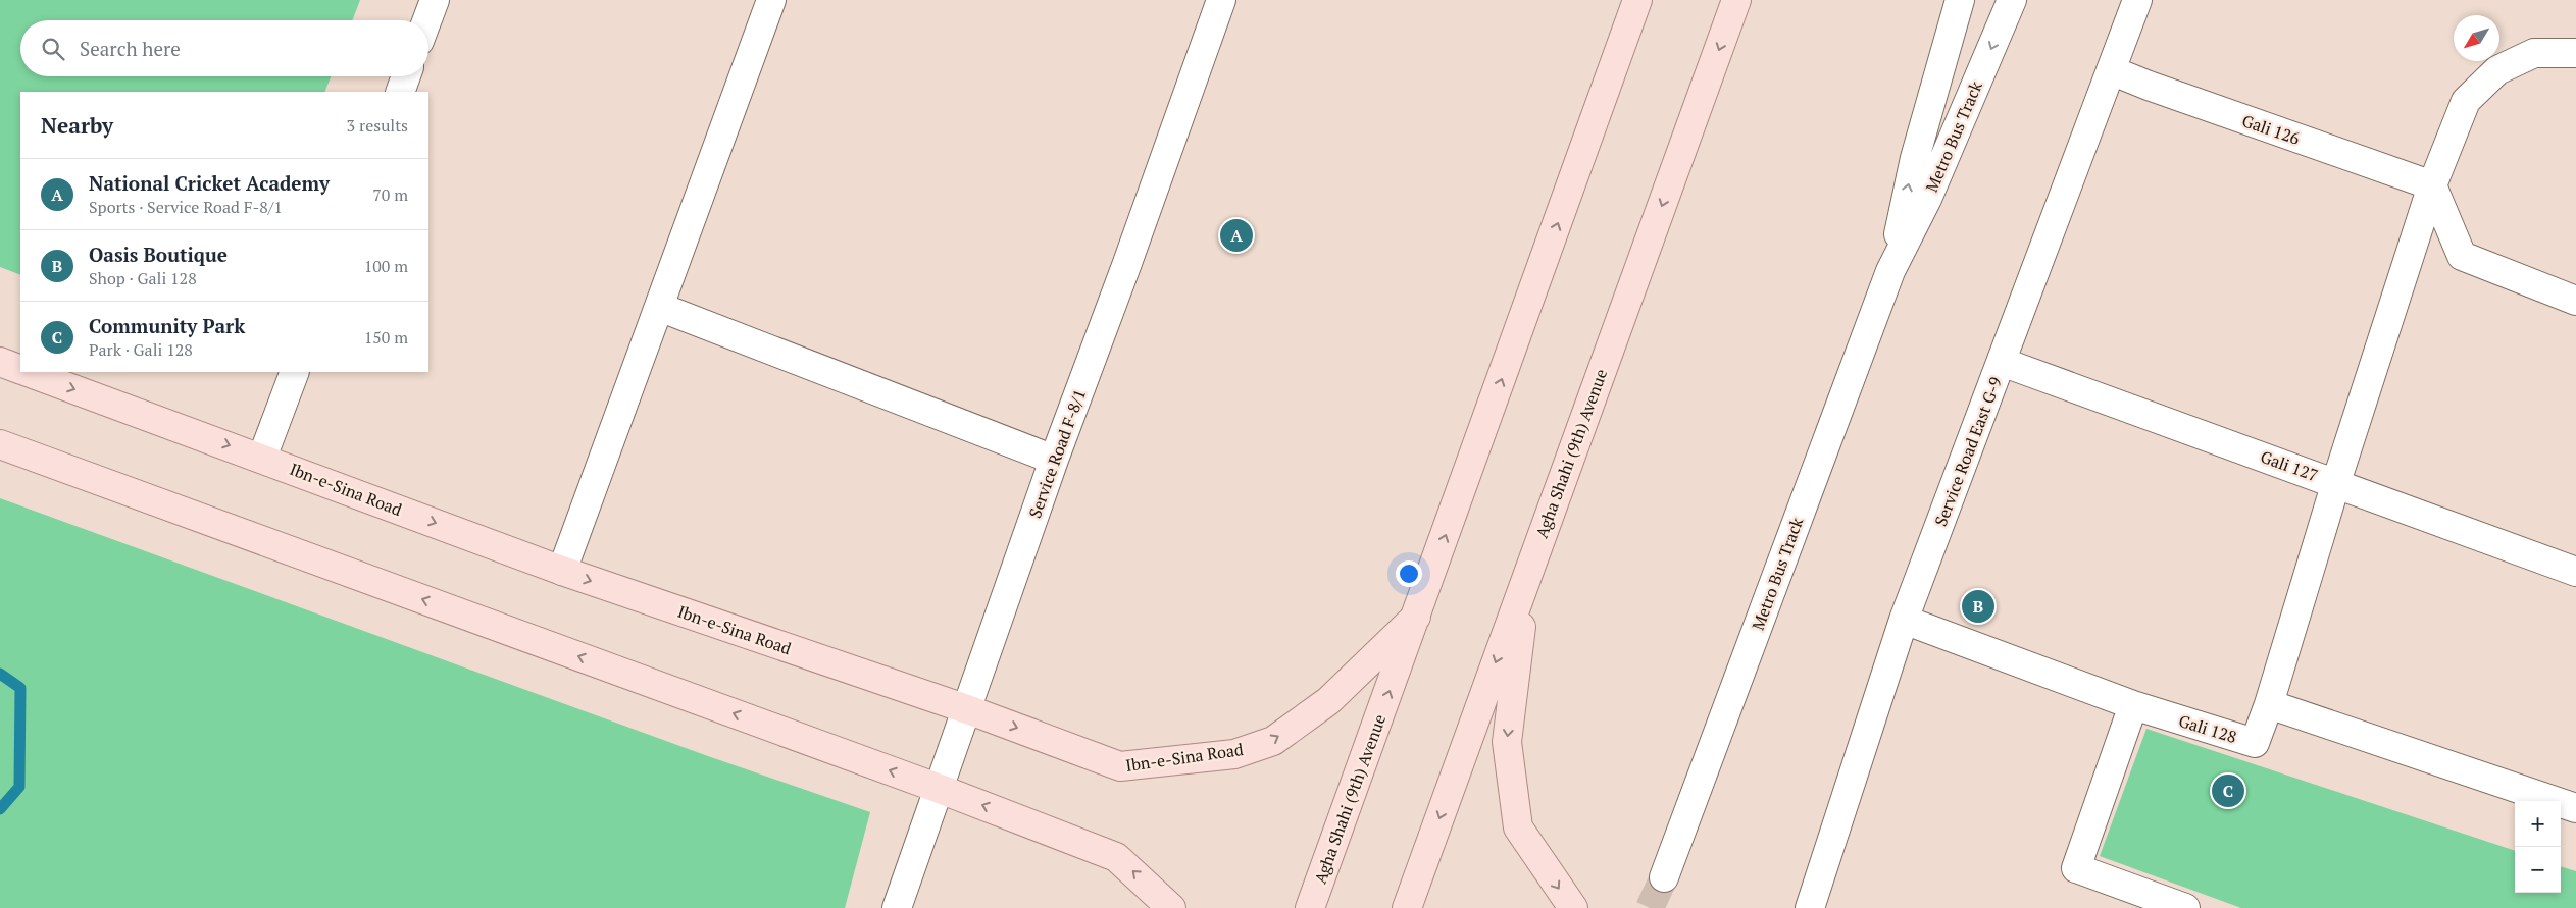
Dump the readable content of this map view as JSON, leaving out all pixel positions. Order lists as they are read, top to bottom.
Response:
{
  "streets": {
    "main road": ["Agha Shahi (9th) Avenue", "Ibn-e-Sina Road"],
    "street": [
      "Gali 126",
      "Metro Bus Track",
      "Service Road East G-9",
      "Service Road F-8/1",
      "Gali 127",
      "Gali 128"
    ]
  },
  "crossings": [
    ["Gali 126", "Service Road East G-9"],
    ["Service Road East G-9", "Gali 127"],
    ["Service Road East G-9", "Gali 128"],
    ["Service Road F-8/1", "Ibn-e-Sina Road"],
    ["Agha Shahi (9th) Avenue", "Ibn-e-Sina Road"]
  ],
  "north": "bottom left",
  "page": {
    "search": "Search here",
    "heading": ["Nearby", "3 results"],
    "list": [
      {
        "mark": "A",
        "name": "National Cricket Academy",
        "note": "Sports · Service Road F-8/1",
        "value": "70 m"
      },
      {
        "mark": "B",
        "name": "Oasis Boutique",
        "note": "Shop · Gali 128",
        "value": "100 m"
      },
      {
        "mark": "C",
        "name": "Community Park",
        "note": "Park · Gali 128",
        "value": "150 m"
      }
    ],
    "pins": ["A", "B", "C"],
    "map_buttons": ["+", "−"]
  }
}
